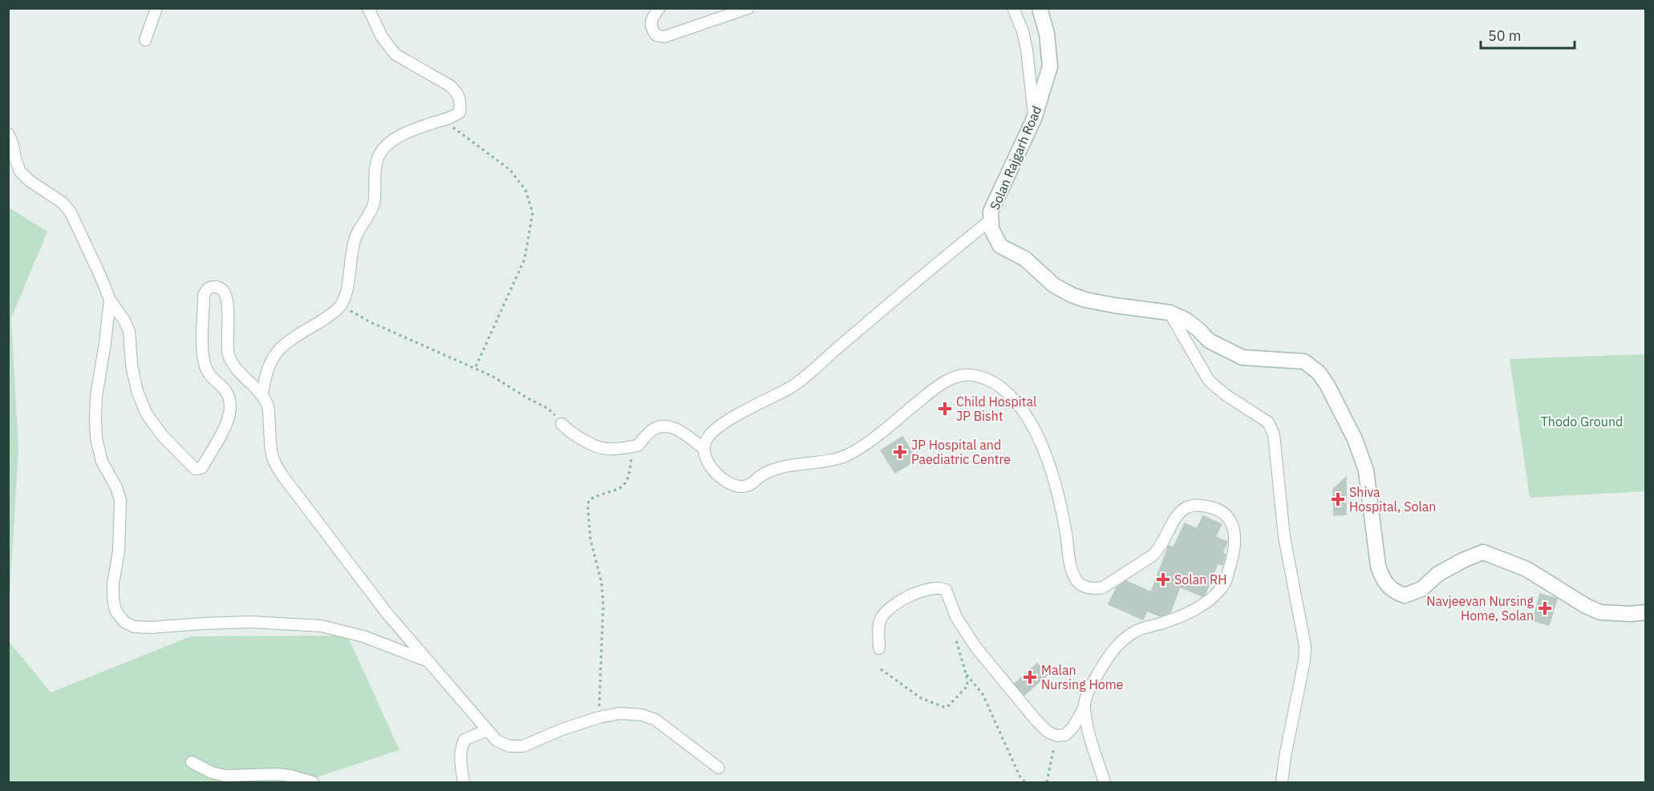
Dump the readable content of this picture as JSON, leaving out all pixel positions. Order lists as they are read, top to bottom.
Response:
{
  "streets": {
    "main road": ["Solan Rajgarh Road"]
  },
  "parks": ["Thodo Ground"],
  "places": {
    "health": [
      "Child Hospital JP Bisht",
      "JP Hospital and Paediatric Centre",
      "Shiva Hospital, Solan",
      "Solan RH",
      "Navjeevan Nursing Home, Solan",
      "Malan Nursing Home"
    ]
  },
  "scale_bar": "50 m"
}
